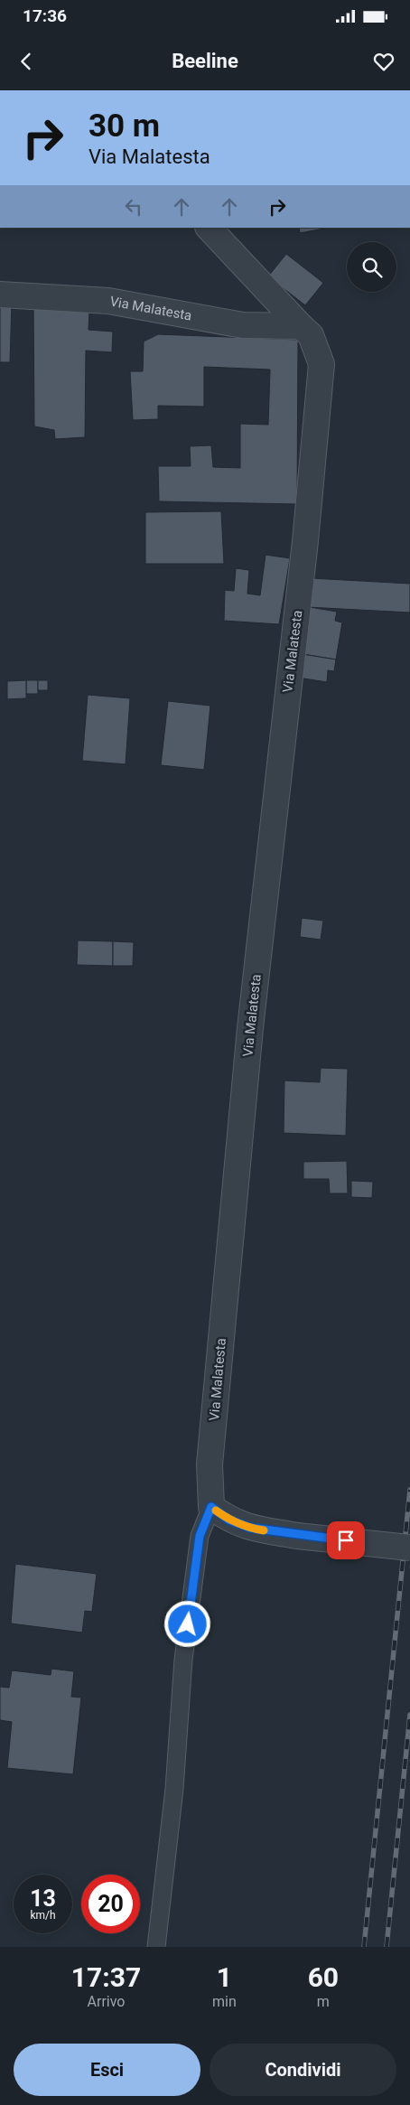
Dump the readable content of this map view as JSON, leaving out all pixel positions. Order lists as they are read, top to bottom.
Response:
{
  "streets": {
    "street": ["Via Malatesta"]
  },
  "page": {
    "status": "17:36",
    "header": "Beeline",
    "turn": ["30 m", "Via Malatesta"],
    "speed": "13 km/h",
    "limit": "20",
    "eta": [
      "17:37",
      "Arrivo",
      "1",
      "min",
      "60",
      "m"
    ],
    "buttons": ["Esci", "Condividi"]
  }
}
